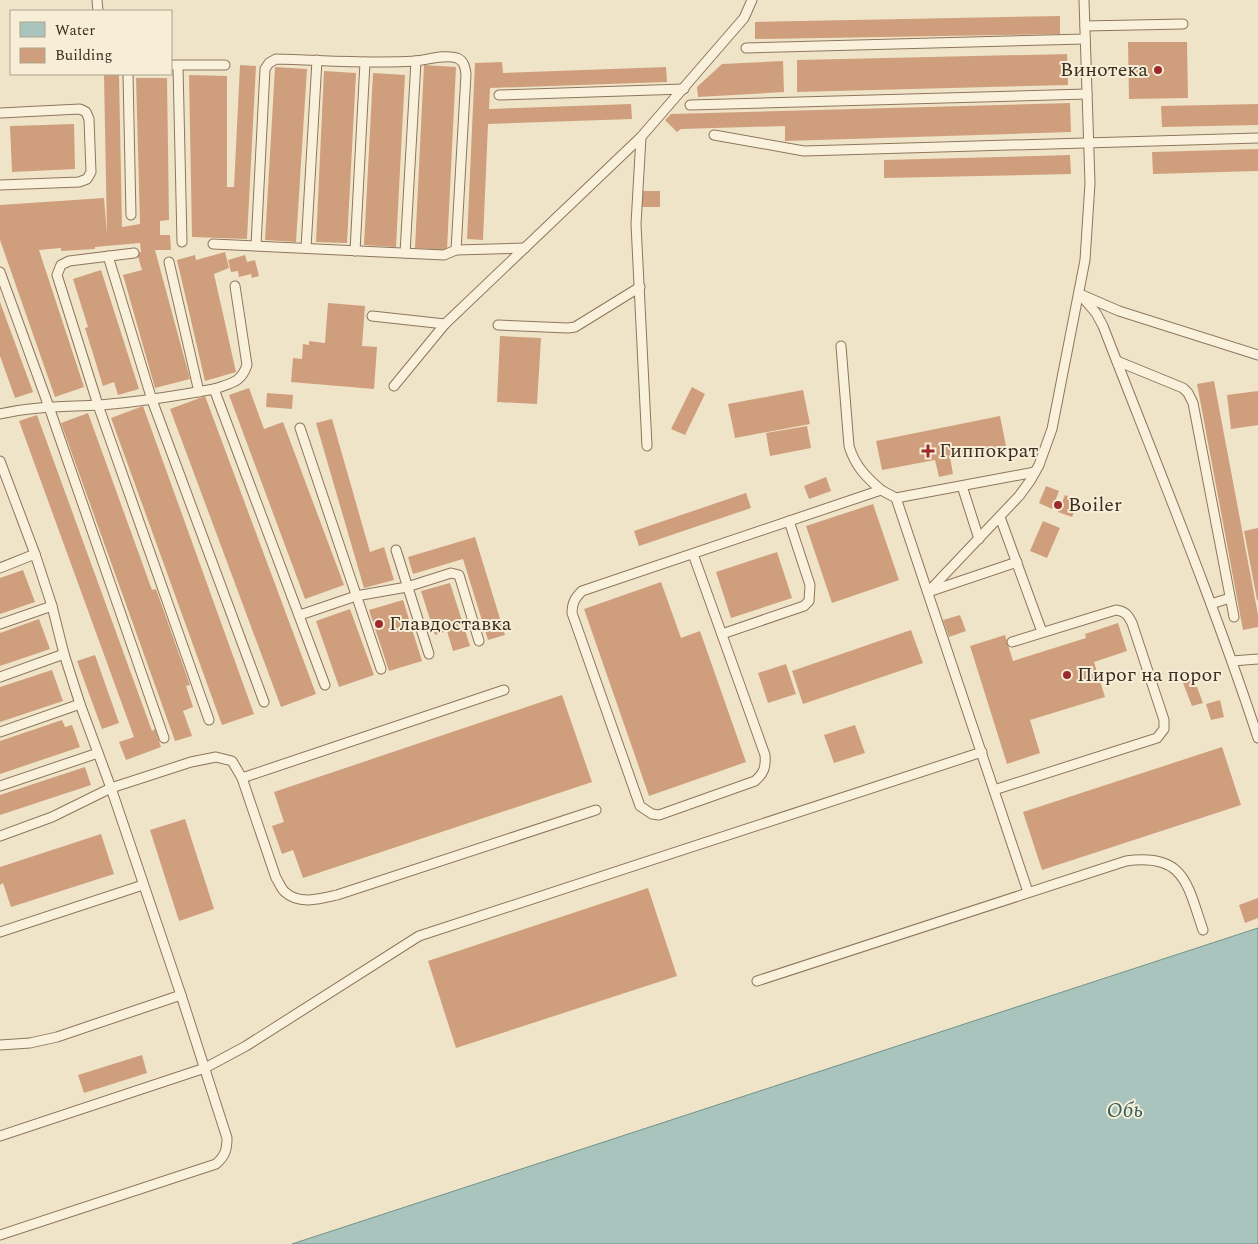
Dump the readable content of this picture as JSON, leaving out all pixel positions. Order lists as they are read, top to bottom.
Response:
{
  "water": ["Обь"],
  "places": {
    "other": [
      "Винотека",
      "Boiler",
      "Главдоставка",
      "Пирог на порог"
    ],
    "health": ["Гиппократ"]
  },
  "legend": ["Water", "Building"]
}
